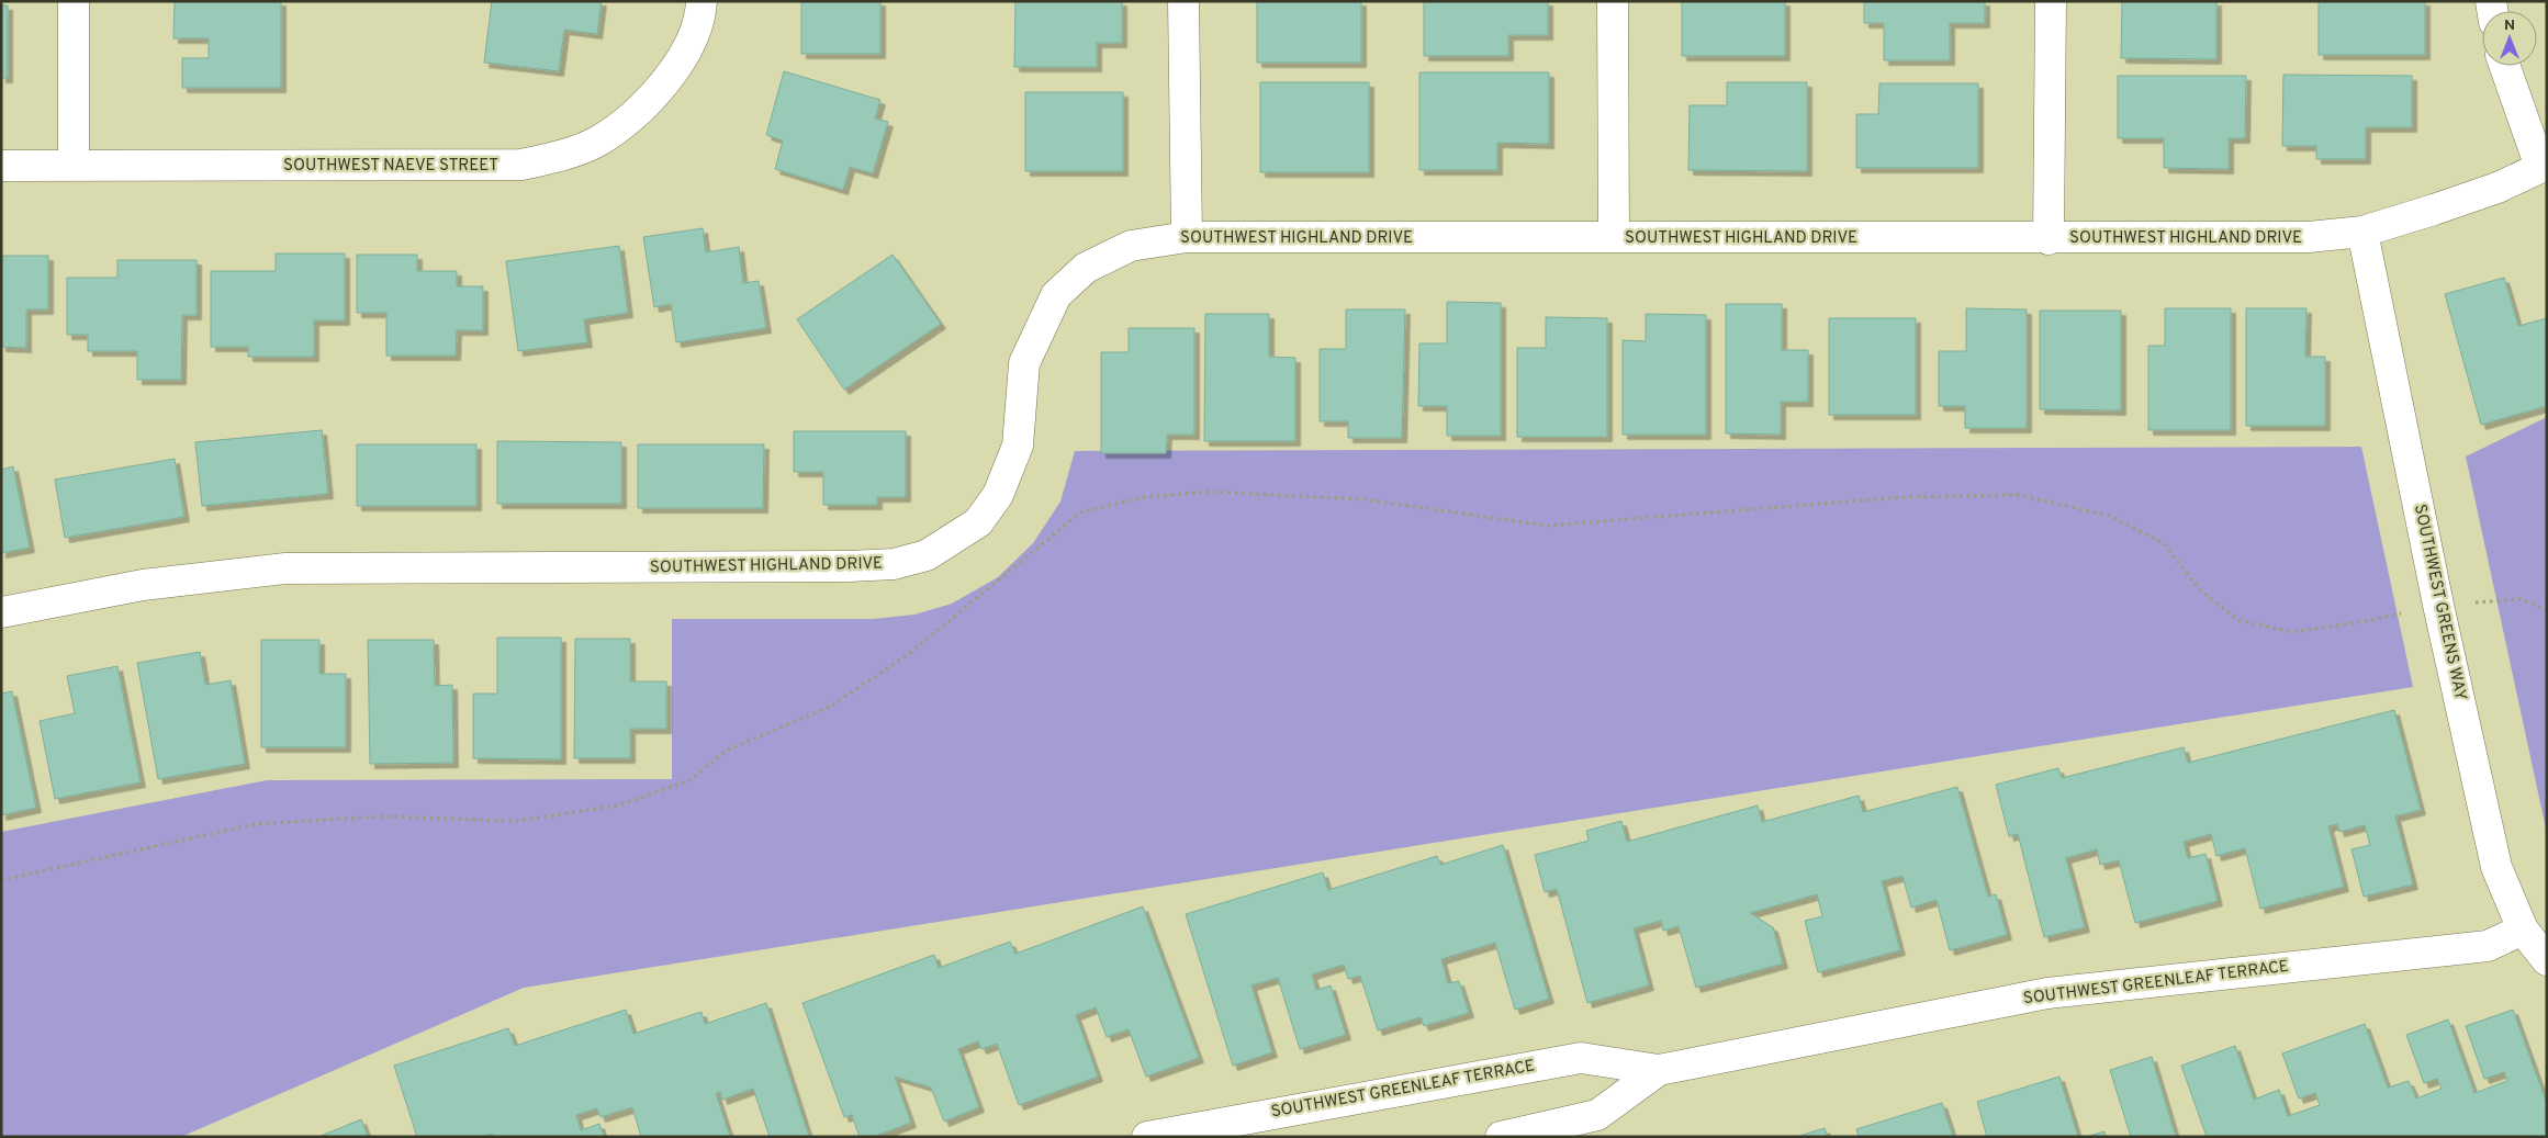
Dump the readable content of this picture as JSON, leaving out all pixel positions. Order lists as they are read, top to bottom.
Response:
{
  "streets": {
    "street": [
      "SOUTHWEST NAEVE STREET",
      "SOUTHWEST HIGHLAND DRIVE",
      "SOUTHWEST GREENS WAY",
      "SOUTHWEST GREENLEAF TERRACE"
    ]
  },
  "crossings": [
    ["SOUTHWEST HIGHLAND DRIVE", "SOUTHWEST GREENS WAY"],
    ["SOUTHWEST GREENS WAY", "SOUTHWEST GREENLEAF TERRACE"]
  ],
  "north": "top"
}
